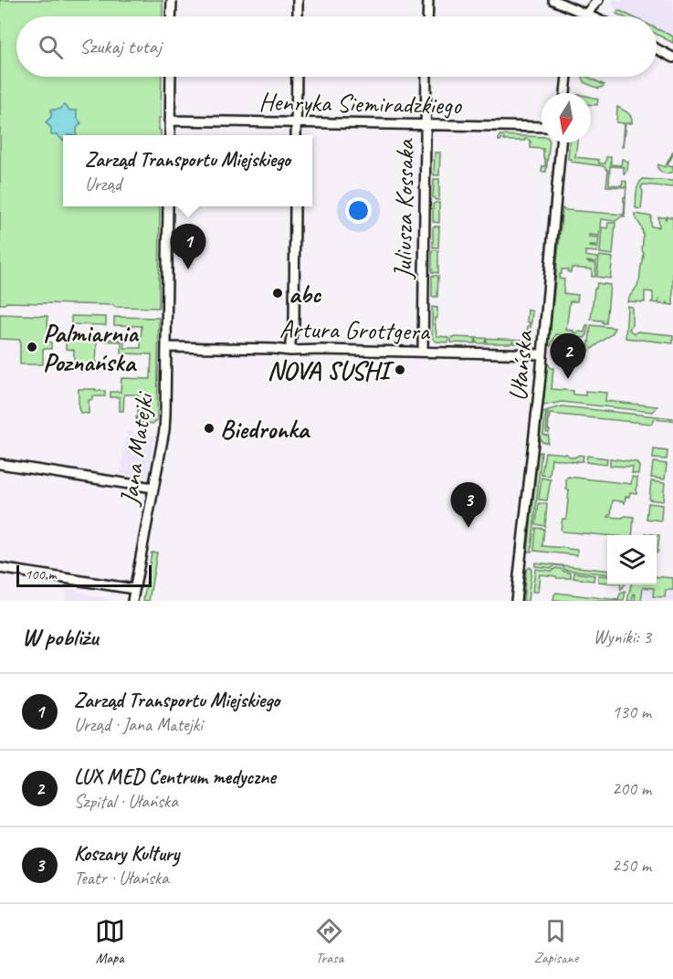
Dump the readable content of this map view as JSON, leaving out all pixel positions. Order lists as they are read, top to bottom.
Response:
{
  "streets": {
    "street": [
      "Henryka Siemiradzkiego",
      "Juliusza Kossaka",
      "Artura Grottgera",
      "Ułańska",
      "Jana Matejki"
    ]
  },
  "crossings": [
    ["Henryka Siemiradzkiego", "Juliusza Kossaka"],
    ["Juliusza Kossaka", "Artura Grottgera"],
    ["Artura Grottgera", "Ułańska"],
    ["Artura Grottgera", "Jana Matejki"]
  ],
  "places": [
    "abc",
    "Palmiarnia Poznańska",
    "NOVA SUSHI",
    "Biedronka"
  ],
  "scale_bar": "100 m",
  "north": "bottom",
  "page": {
    "search": "Szukaj tutaj",
    "popup": ["Zarząd Transportu Miejskiego", "Urząd"],
    "pins": ["1", "2", "3"],
    "scale": "100 m",
    "heading": ["W pobliżu", "Wyniki: 3"],
    "list": [
      {
        "mark": "1",
        "name": "Zarząd Transportu Miejskiego",
        "note": "Urząd · Jana Matejki",
        "value": "130 m"
      },
      {
        "mark": "2",
        "name": "LUX MED Centrum medyczne",
        "note": "Szpital · Ułańska",
        "value": "200 m"
      },
      {
        "mark": "3",
        "name": "Koszary Kultury",
        "note": "Teatr · Ułańska",
        "value": "250 m"
      }
    ],
    "nav": ["Mapa", "Trasa", "Zapisane"]
  }
}
